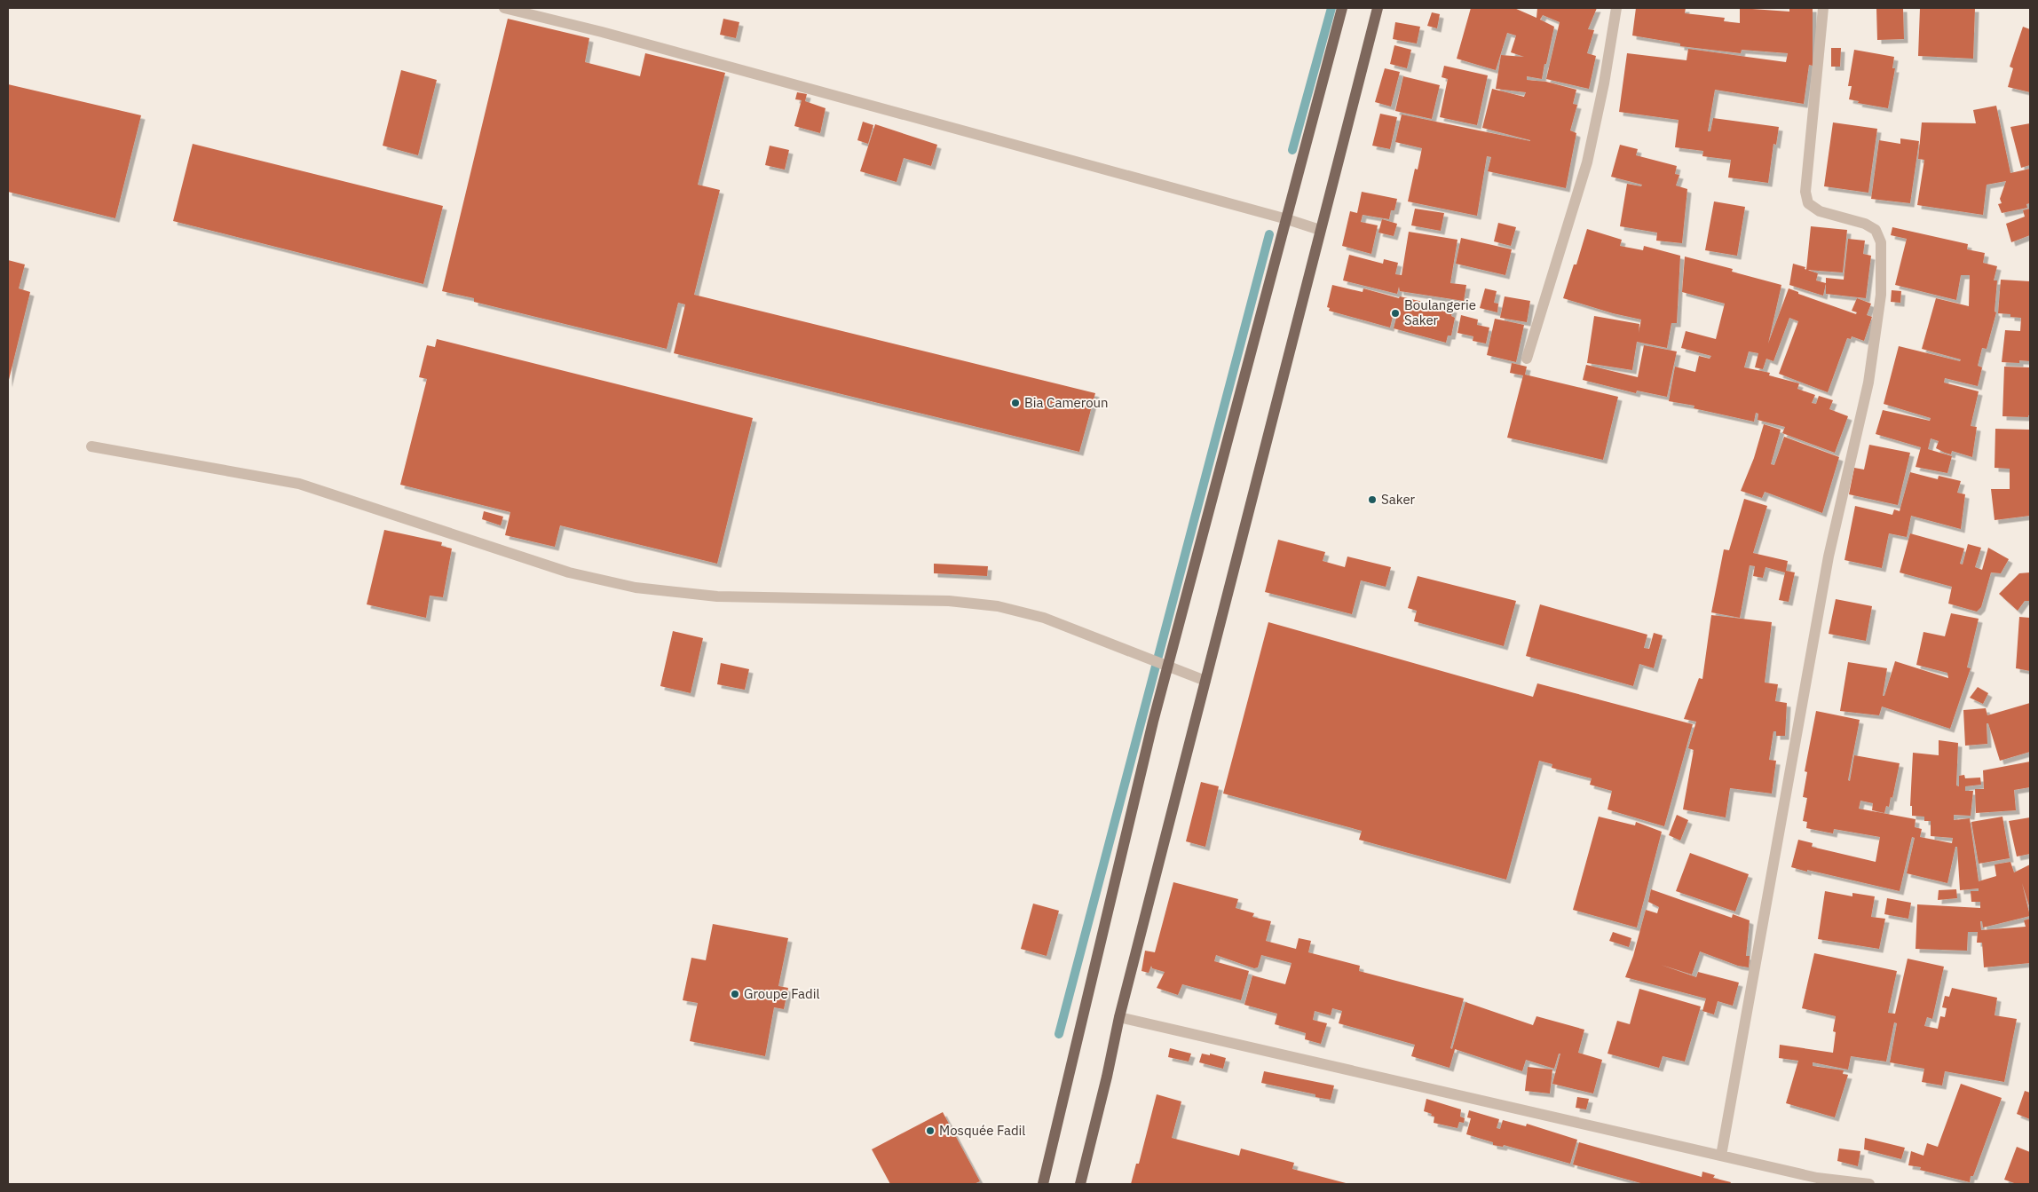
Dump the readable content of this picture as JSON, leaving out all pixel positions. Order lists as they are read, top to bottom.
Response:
{
  "places": [
    "Boulangerie Saker",
    "Bia Cameroun",
    "Saker",
    "Groupe Fadil",
    "Mosquée Fadil"
  ]
}
